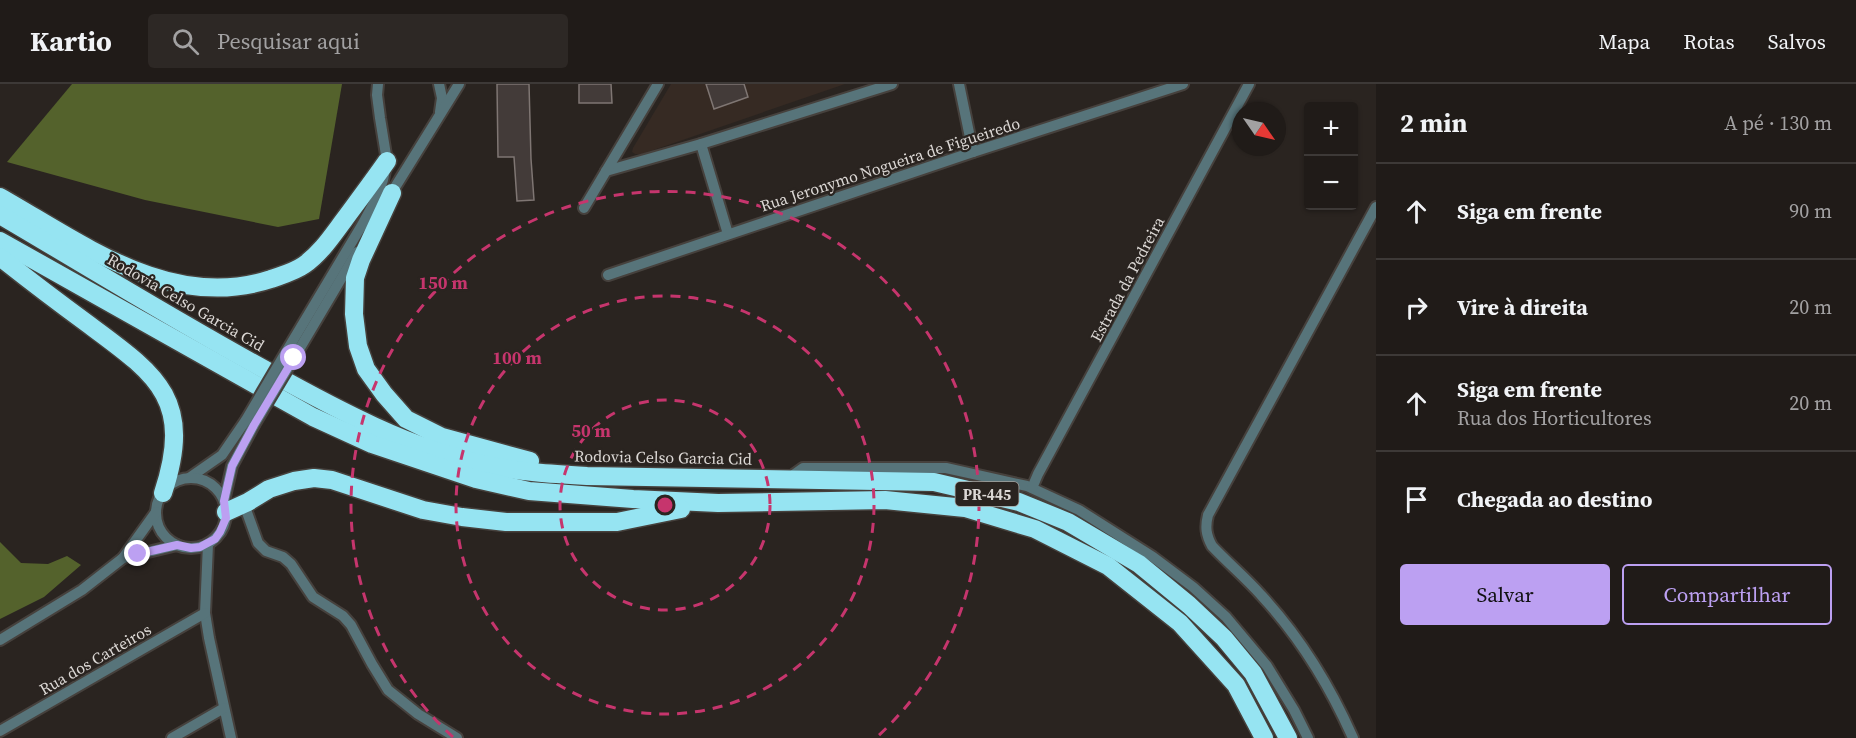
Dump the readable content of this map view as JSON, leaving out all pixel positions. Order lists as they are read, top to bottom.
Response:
{
  "streets": {
    "highway": ["Rodovia Celso Garcia Cid", "PR-445"],
    "street": ["Rua Jeronymo Nogueira de Figueiredo", "Estrada da Pedreira", "Rua dos Carteiros"]
  },
  "north": "bottom right",
  "page": {
    "header": "Kartio",
    "search": "Pesquisar aqui",
    "nav": ["Mapa", "Rotas", "Salvos"],
    "heading": ["2 min", "A pé · 130 m"],
    "map_buttons": ["+", "−"],
    "list": [
      ["Siga em frente", "90 m"],
      ["Vire à direita", "20 m"],
      ["Siga em frente", "Rua dos Horticultores", "20 m"],
      "Chegada ao destino"
    ],
    "buttons": ["Salvar", "Compartilhar"]
  },
  "rings": ["150 m", "100 m", "50 m"]
}
